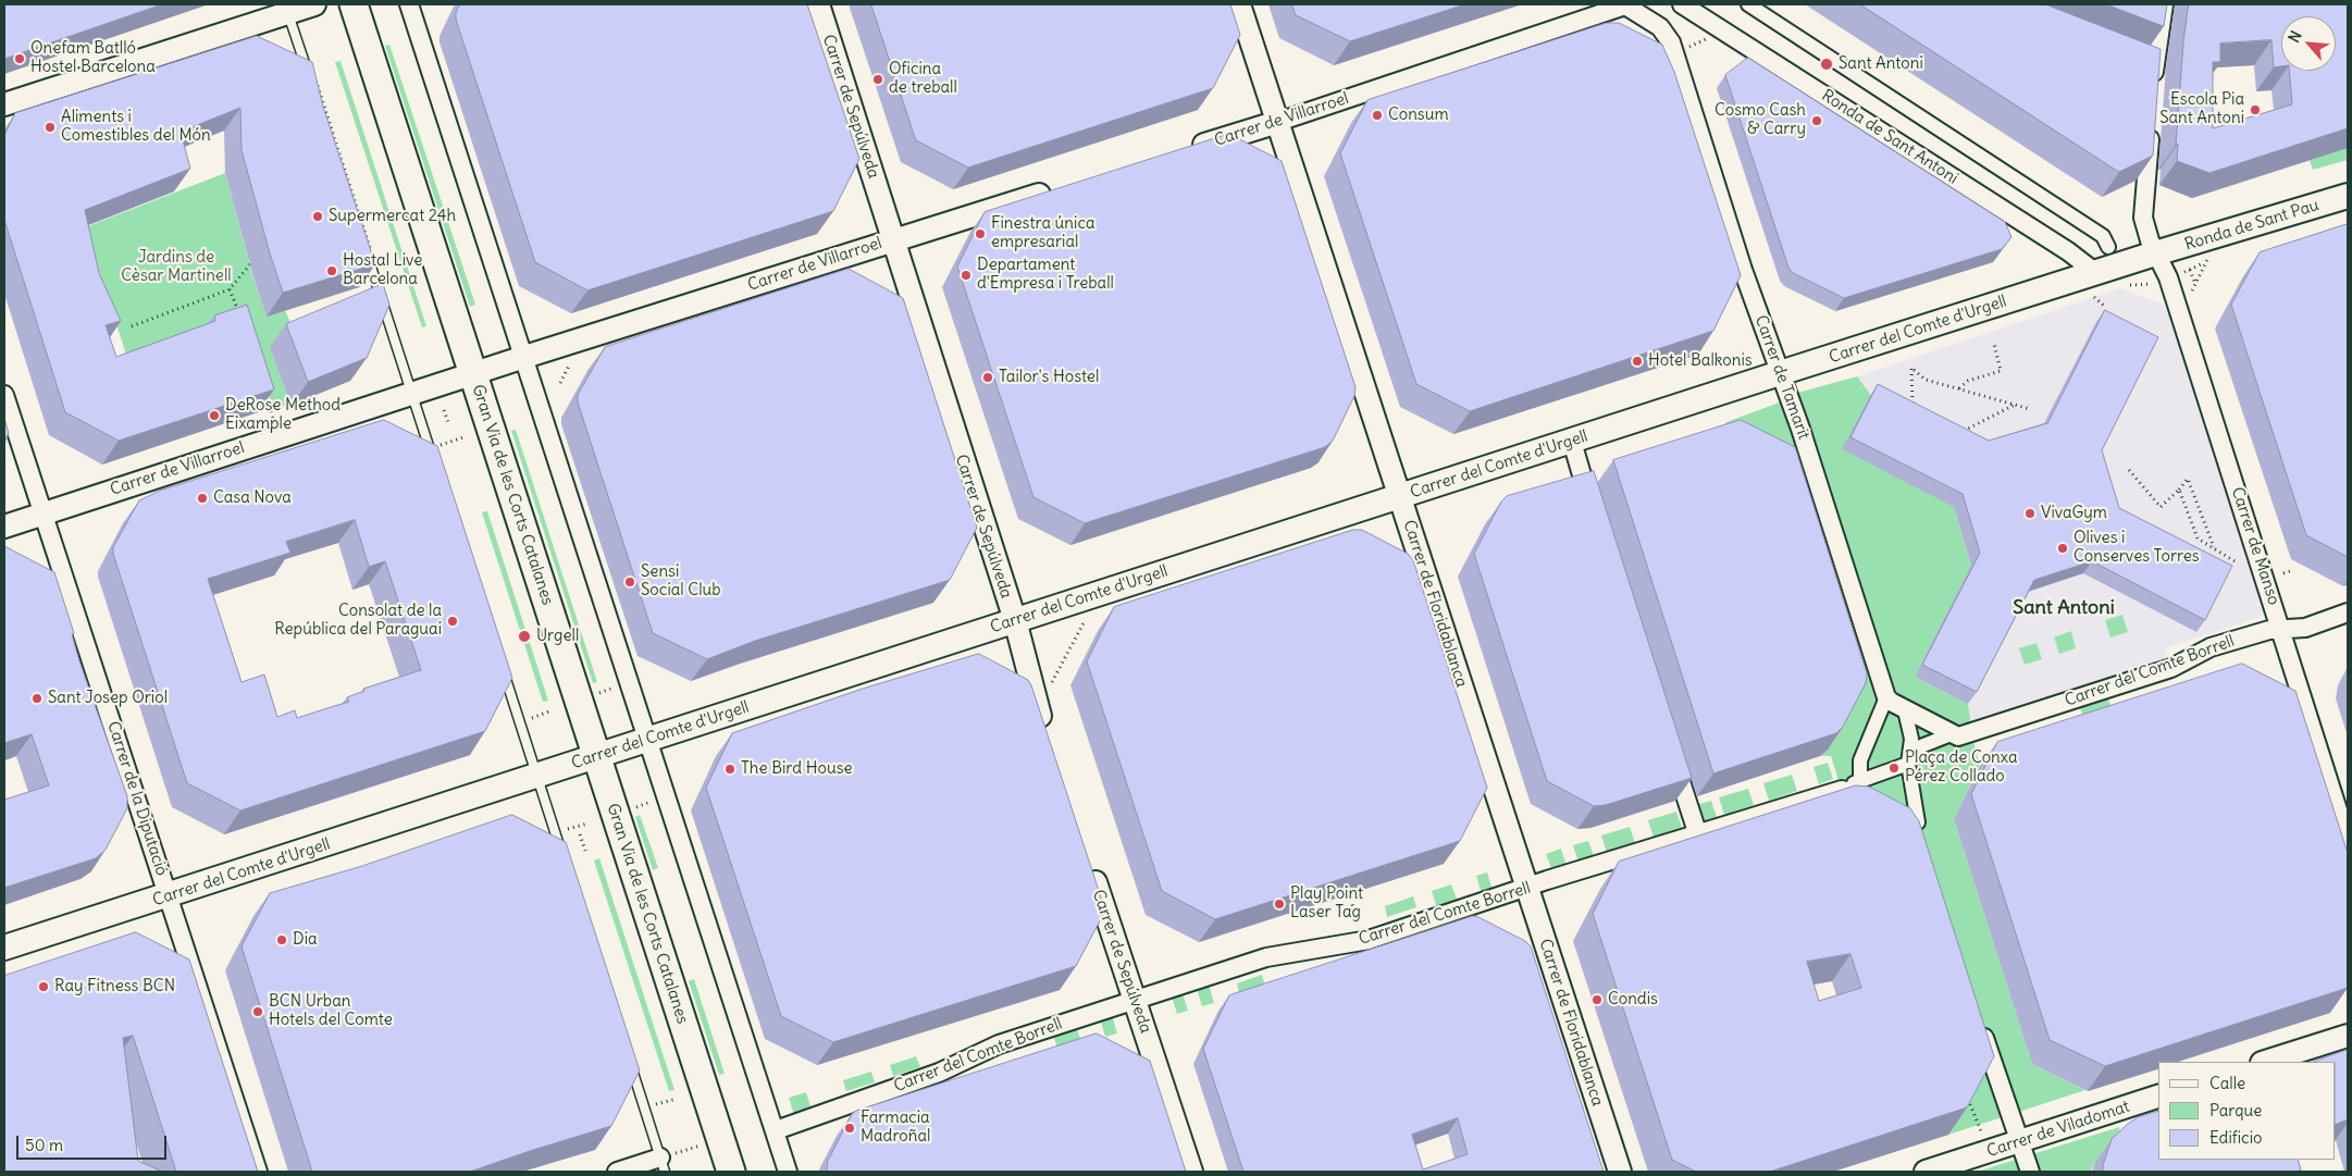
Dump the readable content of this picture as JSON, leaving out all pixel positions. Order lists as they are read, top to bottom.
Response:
{
  "streets": {
    "main road": ["Ronda de Sant Pau", "Carrer del Comte d'Urgell", "Gran Via de les Corts Catalanes"],
    "street": [
      "Carrer de Sepúlveda",
      "Carrer de Villarroel",
      "Ronda de Sant Antoni",
      "Carrer de Tamarit",
      "Carrer de Manso",
      "Carrer de Floridablanca",
      "Carrer del Comte Borrell",
      "Carrer de la Diputació",
      "Carrer de Viladomat"
    ]
  },
  "crossings": [
    ["Carrer de Sepúlveda", "Carrer de Villarroel"],
    ["Carrer de Sepúlveda", "Carrer del Comte d'Urgell"],
    ["Carrer de Sepúlveda", "Carrer del Comte Borrell"],
    ["Carrer de Villarroel", "Carrer de Tamarit"],
    ["Carrer de Villarroel", "Gran Via de les Corts Catalanes"],
    ["Carrer de Villarroel", "Carrer de Floridablanca"],
    ["Carrer de Villarroel", "Carrer de la Diputació"],
    ["Ronda de Sant Antoni", "Carrer del Comte d'Urgell"],
    ["Ronda de Sant Pau", "Carrer del Comte d'Urgell"],
    ["Ronda de Sant Pau", "Carrer de Manso"],
    ["Carrer del Comte d'Urgell", "Carrer de Tamarit"],
    ["Carrer del Comte d'Urgell", "Gran Via de les Corts Catalanes"],
    ["Carrer del Comte d'Urgell", "Carrer de Manso"],
    ["Carrer del Comte d'Urgell", "Carrer de Floridablanca"],
    ["Carrer del Comte d'Urgell", "Carrer de la Diputació"],
    ["Carrer de Manso", "Carrer del Comte Borrell"],
    ["Carrer de Floridablanca", "Carrer del Comte Borrell"]
  ],
  "districts": ["Sant Antoni"],
  "parks": ["Jardins de Cèsar Martinell"],
  "places": [
    "Onefam Batlló Hostel Barcelona",
    "Sant Antoni",
    "Oficina de treball",
    "Escola Pia Sant Antoni",
    "Consum",
    "Cosmo Cash & Carry",
    "Aliments i Comestibles del Món",
    "Supermercat 24h",
    "Finestra única empresarial",
    "Hostal Live Barcelona",
    "Departament d'Empresa i Treball",
    "Hotel Balkonis",
    "Tailor's Hostel",
    "DeRose Method Eixample",
    "Casa Nova",
    "VivaGym",
    "Olives i Conserves Torres",
    "Sensi Social Club",
    "Consolat de la República del Paraguai",
    "Urgell",
    "Sant Josep Oriol",
    "Plaça de Conxa Pérez Collado",
    "The Bird House",
    "Play Point Laser Tag",
    "Dia",
    "Ray Fitness BCN",
    "Condis",
    "BCN Urban Hotels del Comte",
    "Farmacia Madroñal"
  ],
  "legend": ["Calle", "Parque", "Edificio"],
  "scale_bar": "50 m",
  "north": "top left"
}
